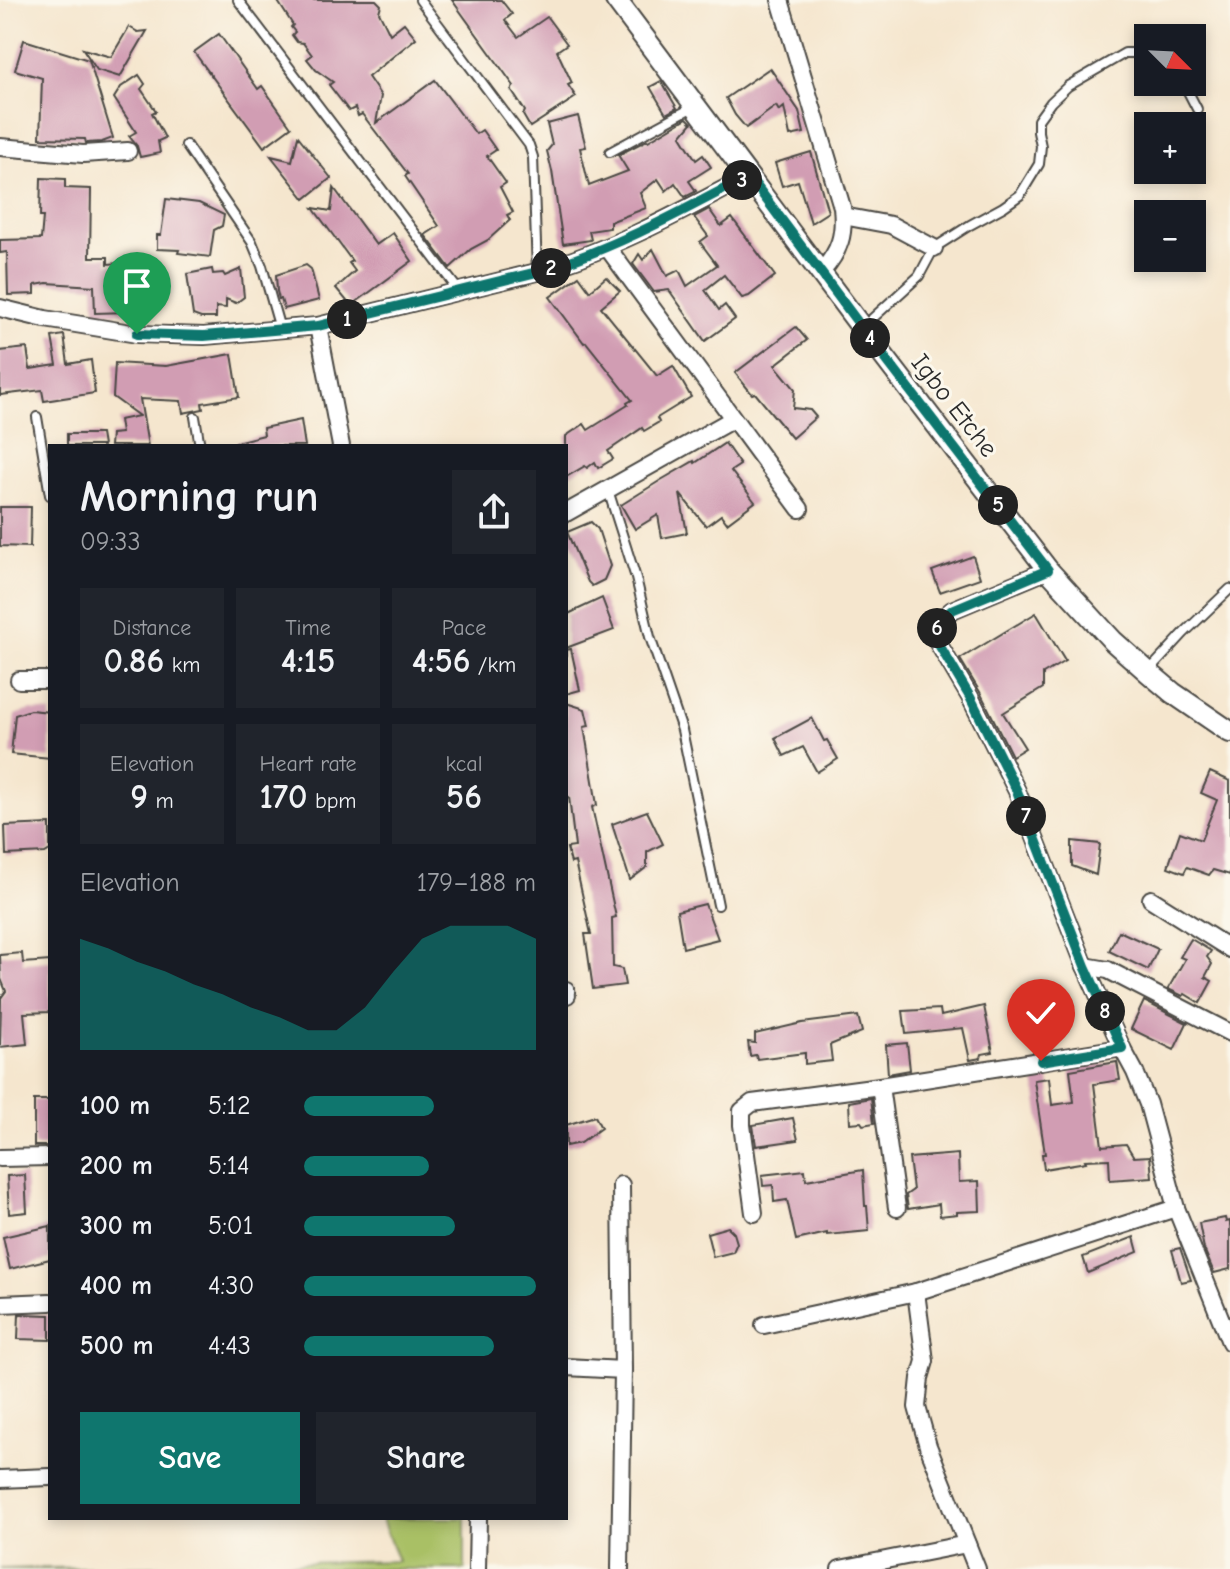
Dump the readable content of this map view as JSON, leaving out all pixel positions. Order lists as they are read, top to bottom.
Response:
{
  "streets": {
    "street": ["Igbo Etche"]
  },
  "north": "bottom right",
  "page": {
    "map_buttons": ["+", "−"],
    "pins": [
      "3",
      "2",
      "1",
      "4",
      "5",
      "6",
      "7",
      "8"
    ],
    "heading": ["Morning run", "09:33"],
    "stats": [
      ["Distance", "0.86 km"],
      ["Time", "4:15"],
      ["Pace", "4:56 /km"],
      ["Elevation", "9 m"],
      ["Heart rate", "170 bpm"],
      ["kcal", "56"]
    ],
    "chart": ["Elevation", "179–188 m"],
    "list": [
      {
        "name": "100 m",
        "note": "5:12"
      },
      {
        "name": "200 m",
        "note": "5:14"
      },
      {
        "name": "300 m",
        "note": "5:01"
      },
      {
        "name": "400 m",
        "note": "4:30"
      },
      {
        "name": "500 m",
        "note": "4:43"
      }
    ],
    "buttons": ["Save", "Share"]
  }
}
